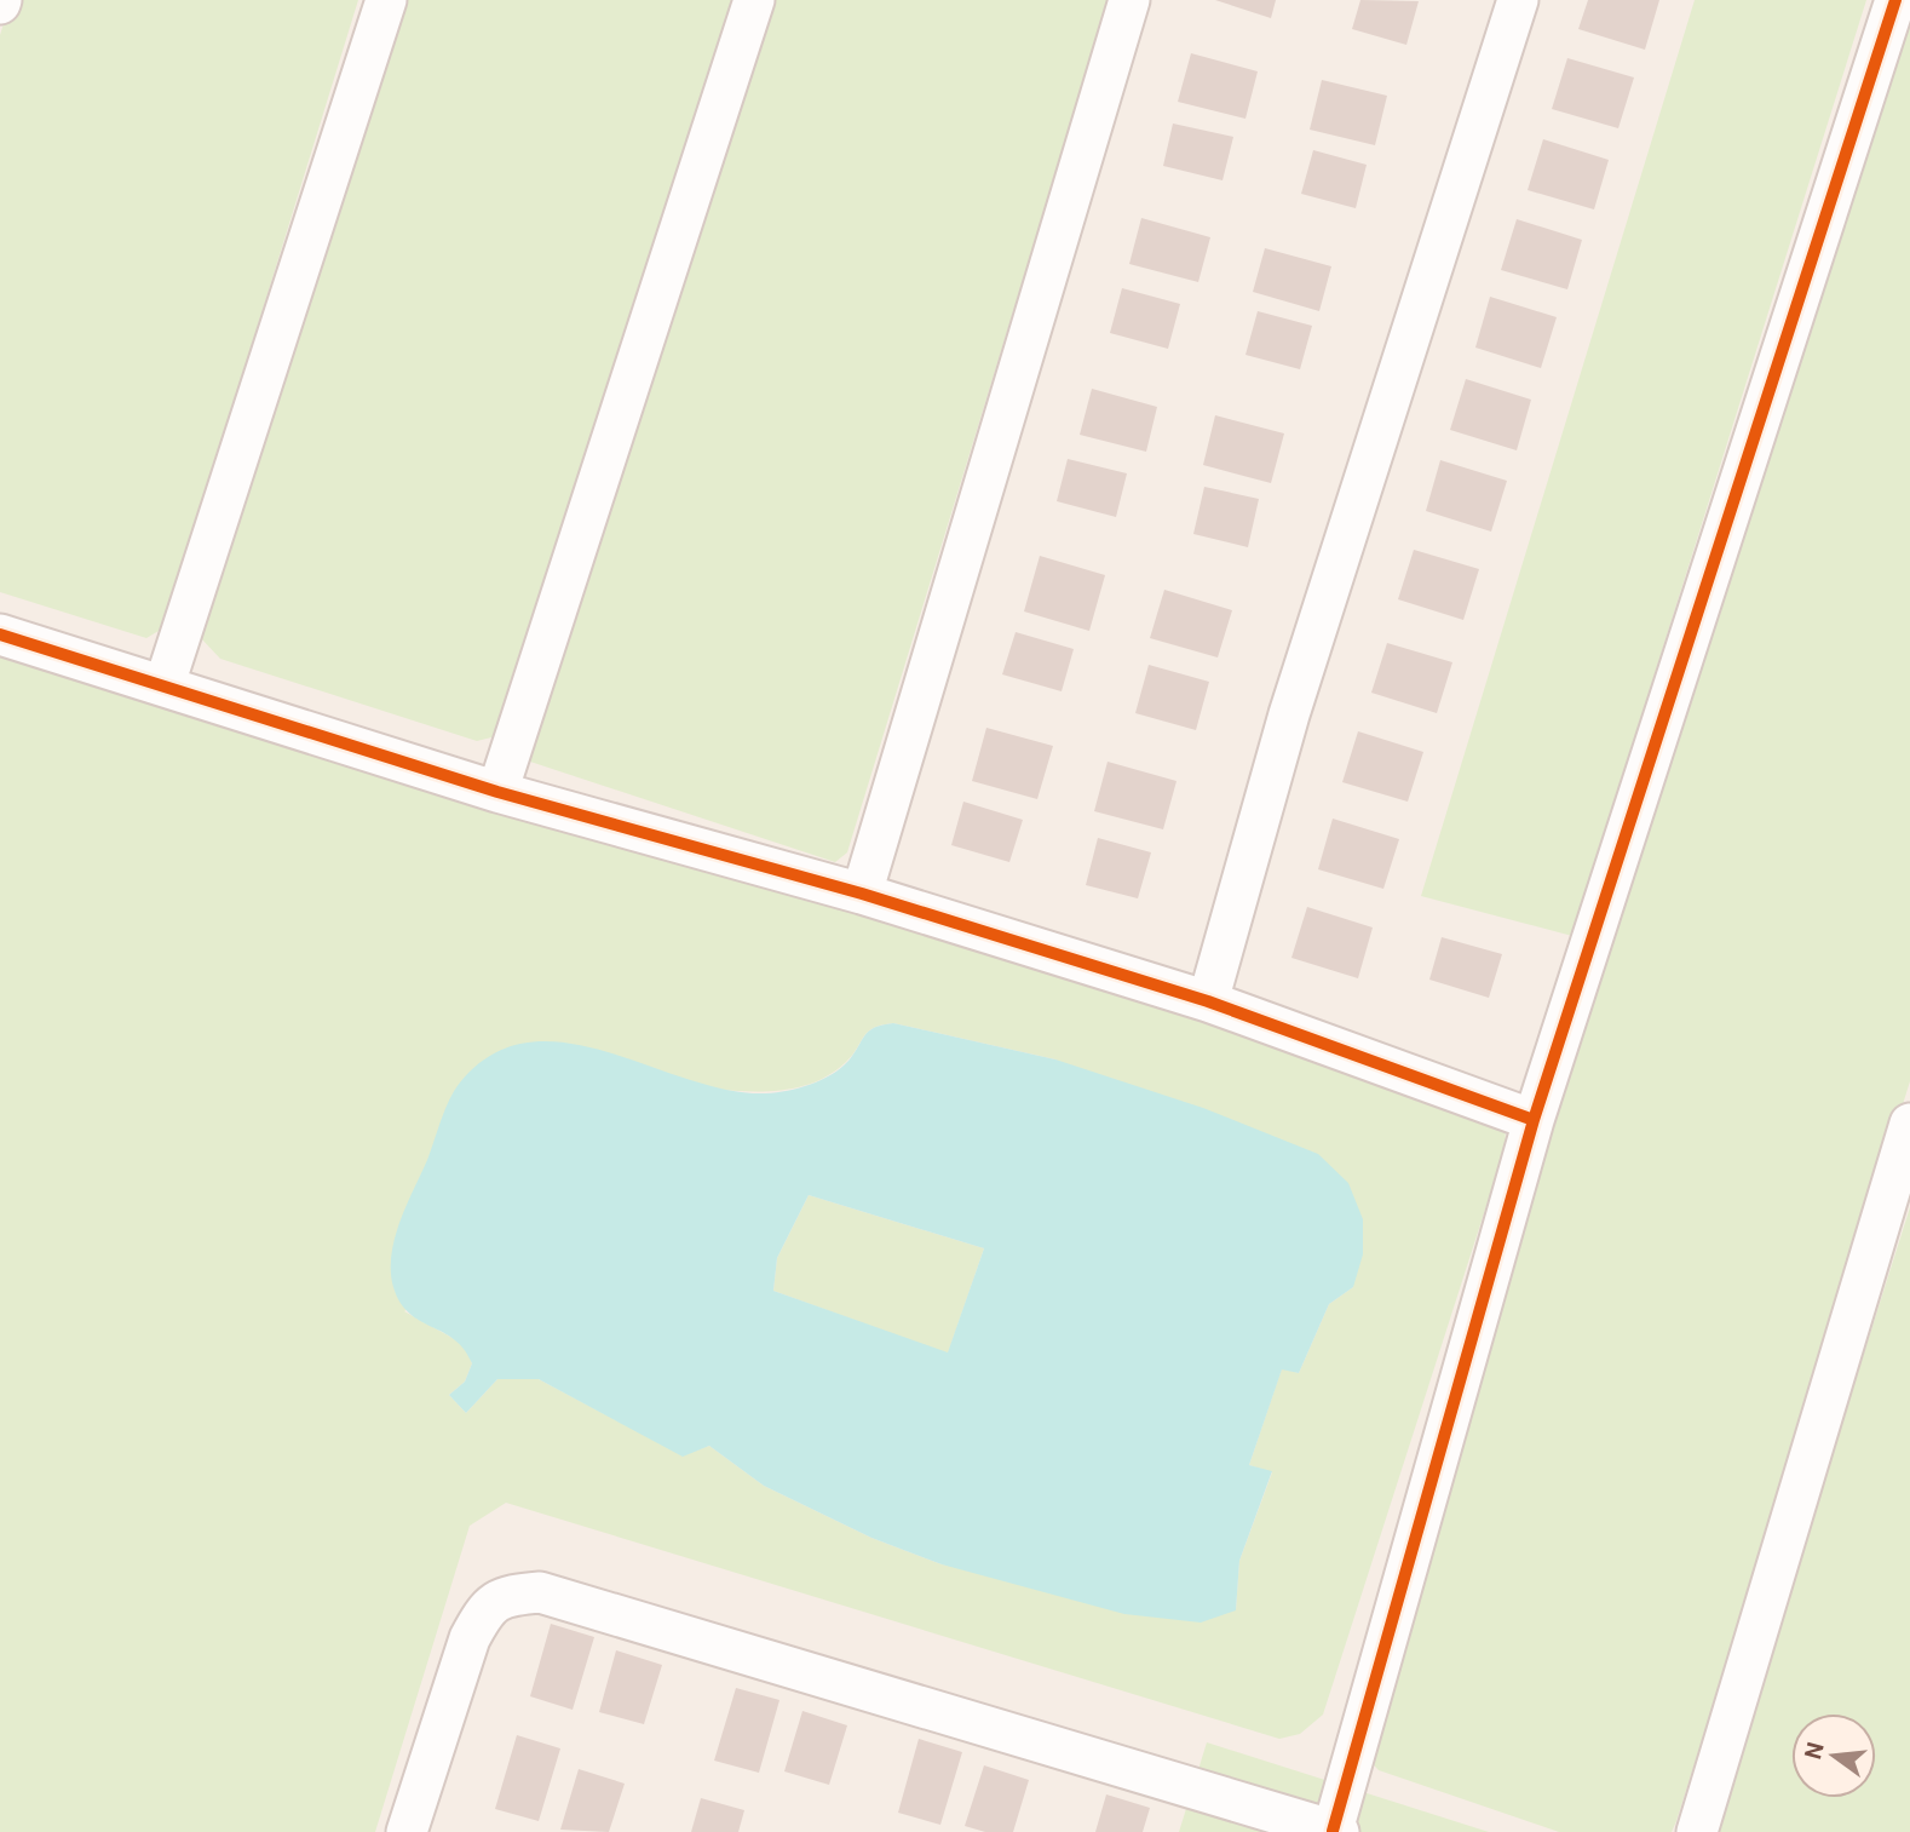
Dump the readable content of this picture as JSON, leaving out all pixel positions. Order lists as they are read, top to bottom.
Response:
{
  "north": "left"
}
